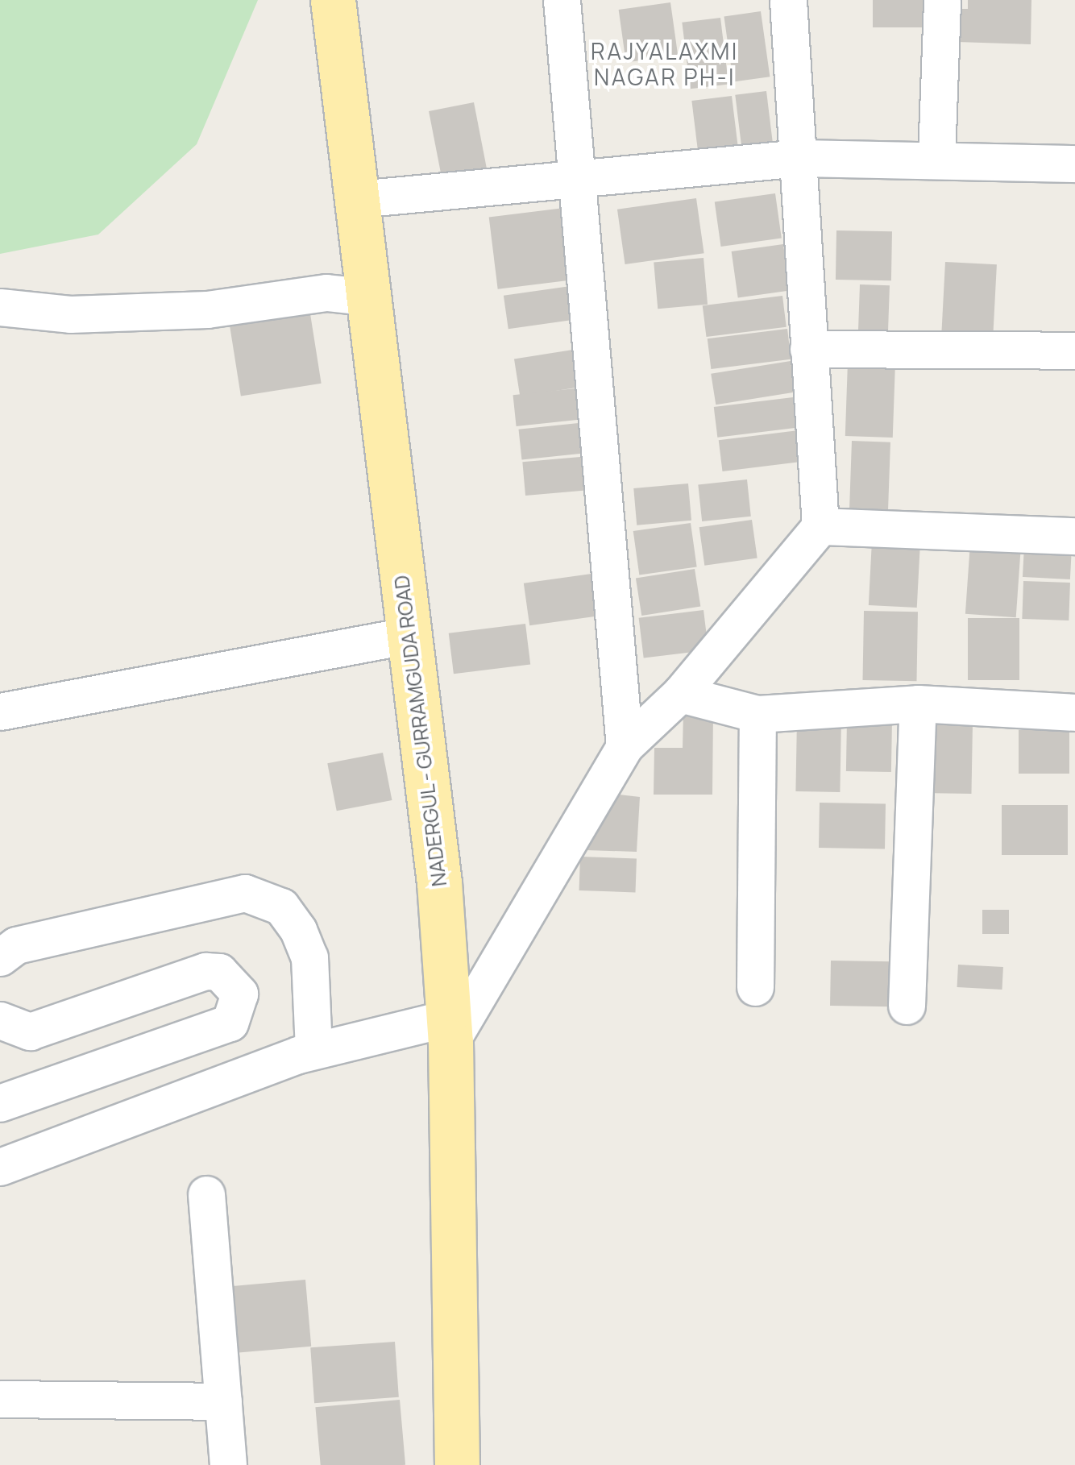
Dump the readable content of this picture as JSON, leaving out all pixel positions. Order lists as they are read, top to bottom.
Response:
{
  "streets": {
    "main road": ["NADERGUL - GURRAMGUDA ROAD"]
  },
  "districts": ["RAJYALAXMI NAGAR PH-I"]
}
